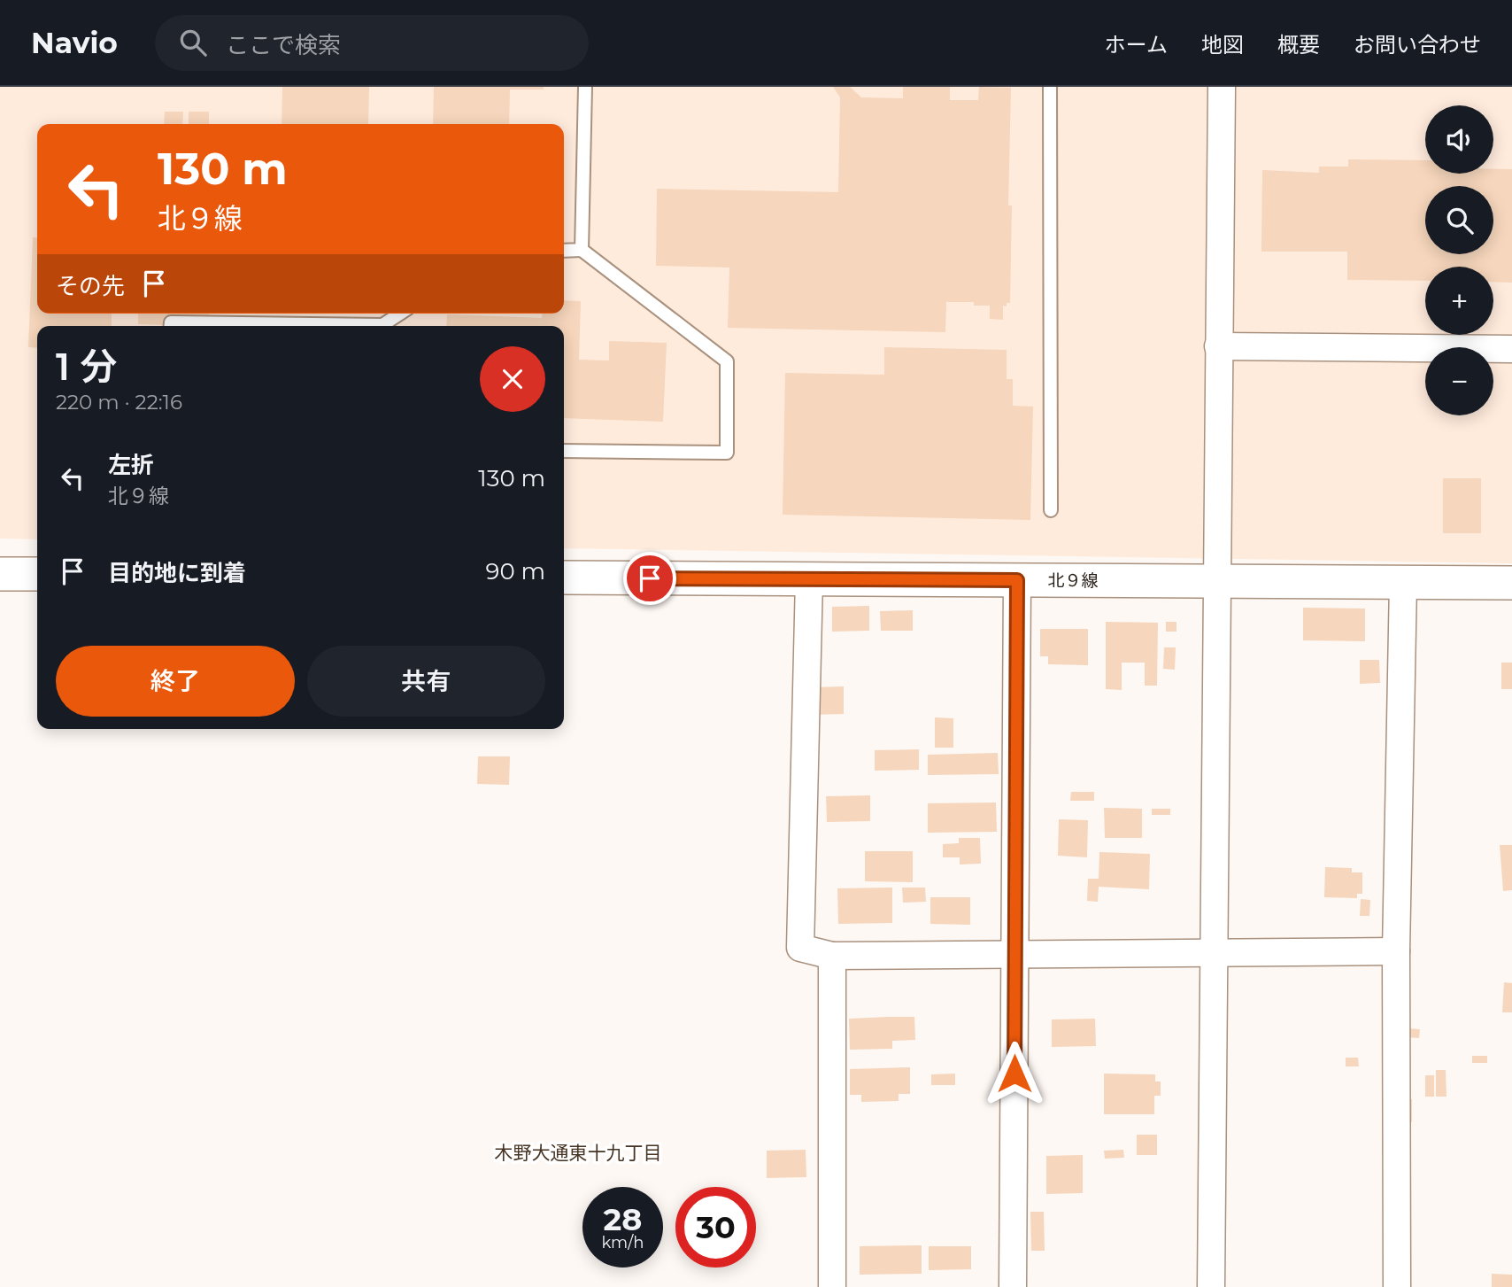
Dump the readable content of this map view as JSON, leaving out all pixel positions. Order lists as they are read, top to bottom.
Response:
{
  "streets": {
    "street": ["北９線"]
  },
  "districts": ["木野大通東十九丁目"],
  "page": {
    "header": "Navio",
    "search": "ここで検索",
    "nav": [
      "ホーム",
      "地図",
      "概要",
      "お問い合わせ"
    ],
    "map_buttons": ["+", "−"],
    "turn": ["130 m", "北９線"],
    "then": "その先",
    "heading": ["1 分", "220 m · 22:16"],
    "list": [
      {
        "name": "左折",
        "note": "北９線",
        "value": "130 m"
      },
      {
        "name": "目的地に到着",
        "value": "90 m"
      }
    ],
    "buttons": ["終了", "共有"],
    "speed": "28 km/h",
    "limit": "30"
  }
}
